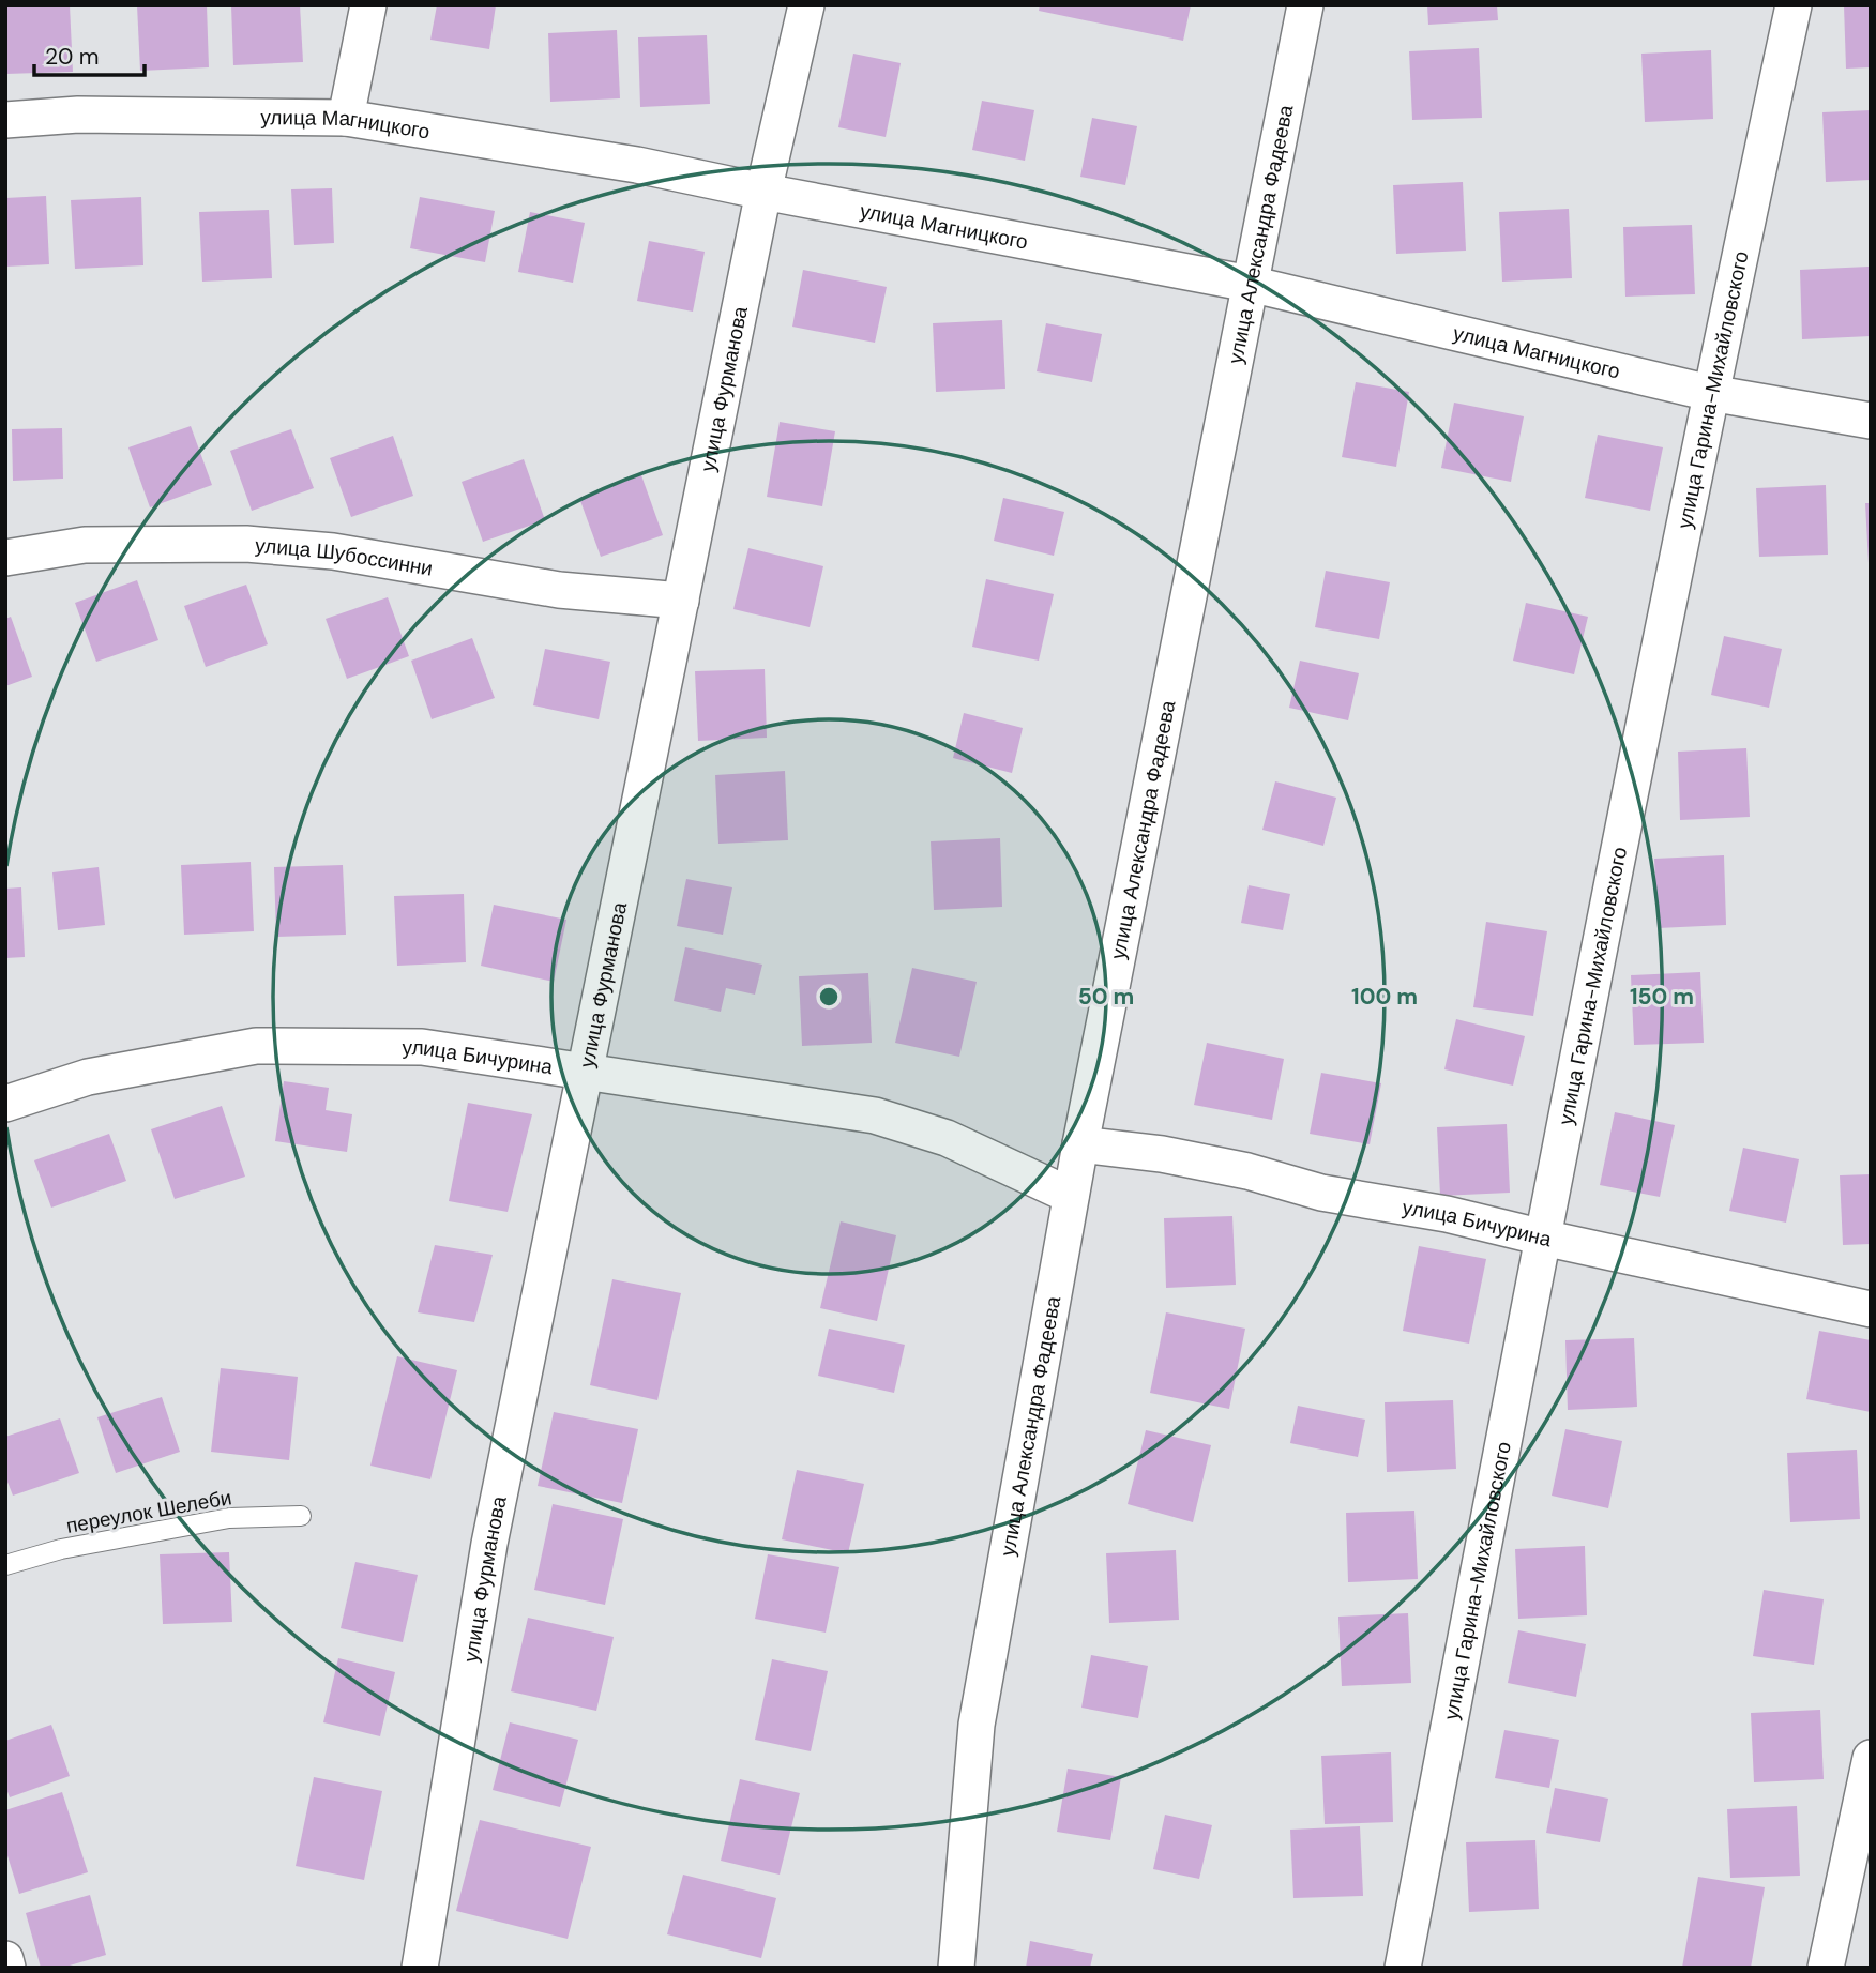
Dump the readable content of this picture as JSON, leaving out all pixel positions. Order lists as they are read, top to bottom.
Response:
{
  "streets": {
    "street": [
      "улица Магницкого",
      "улица Александра Фадеева",
      "улица Фурманова",
      "улица Гарина-Михайловского",
      "улица Шубоссинни",
      "улица Бичурина"
    ],
    "lane": ["переулок Шелеби"]
  },
  "crossings": [
    ["улица Магницкого", "улица Александра Фадеева"],
    ["улица Магницкого", "улица Фурманова"],
    ["улица Магницкого", "улица Гарина-Михайловского"],
    ["улица Александра Фадеева", "улица Бичурина"],
    ["улица Фурманова", "улица Шубоссинни"],
    ["улица Фурманова", "улица Бичурина"],
    ["улица Гарина-Михайловского", "улица Бичурина"]
  ],
  "scale_bar": "20 m",
  "rings": ["50 m", "100 m", "150 m"]
}
